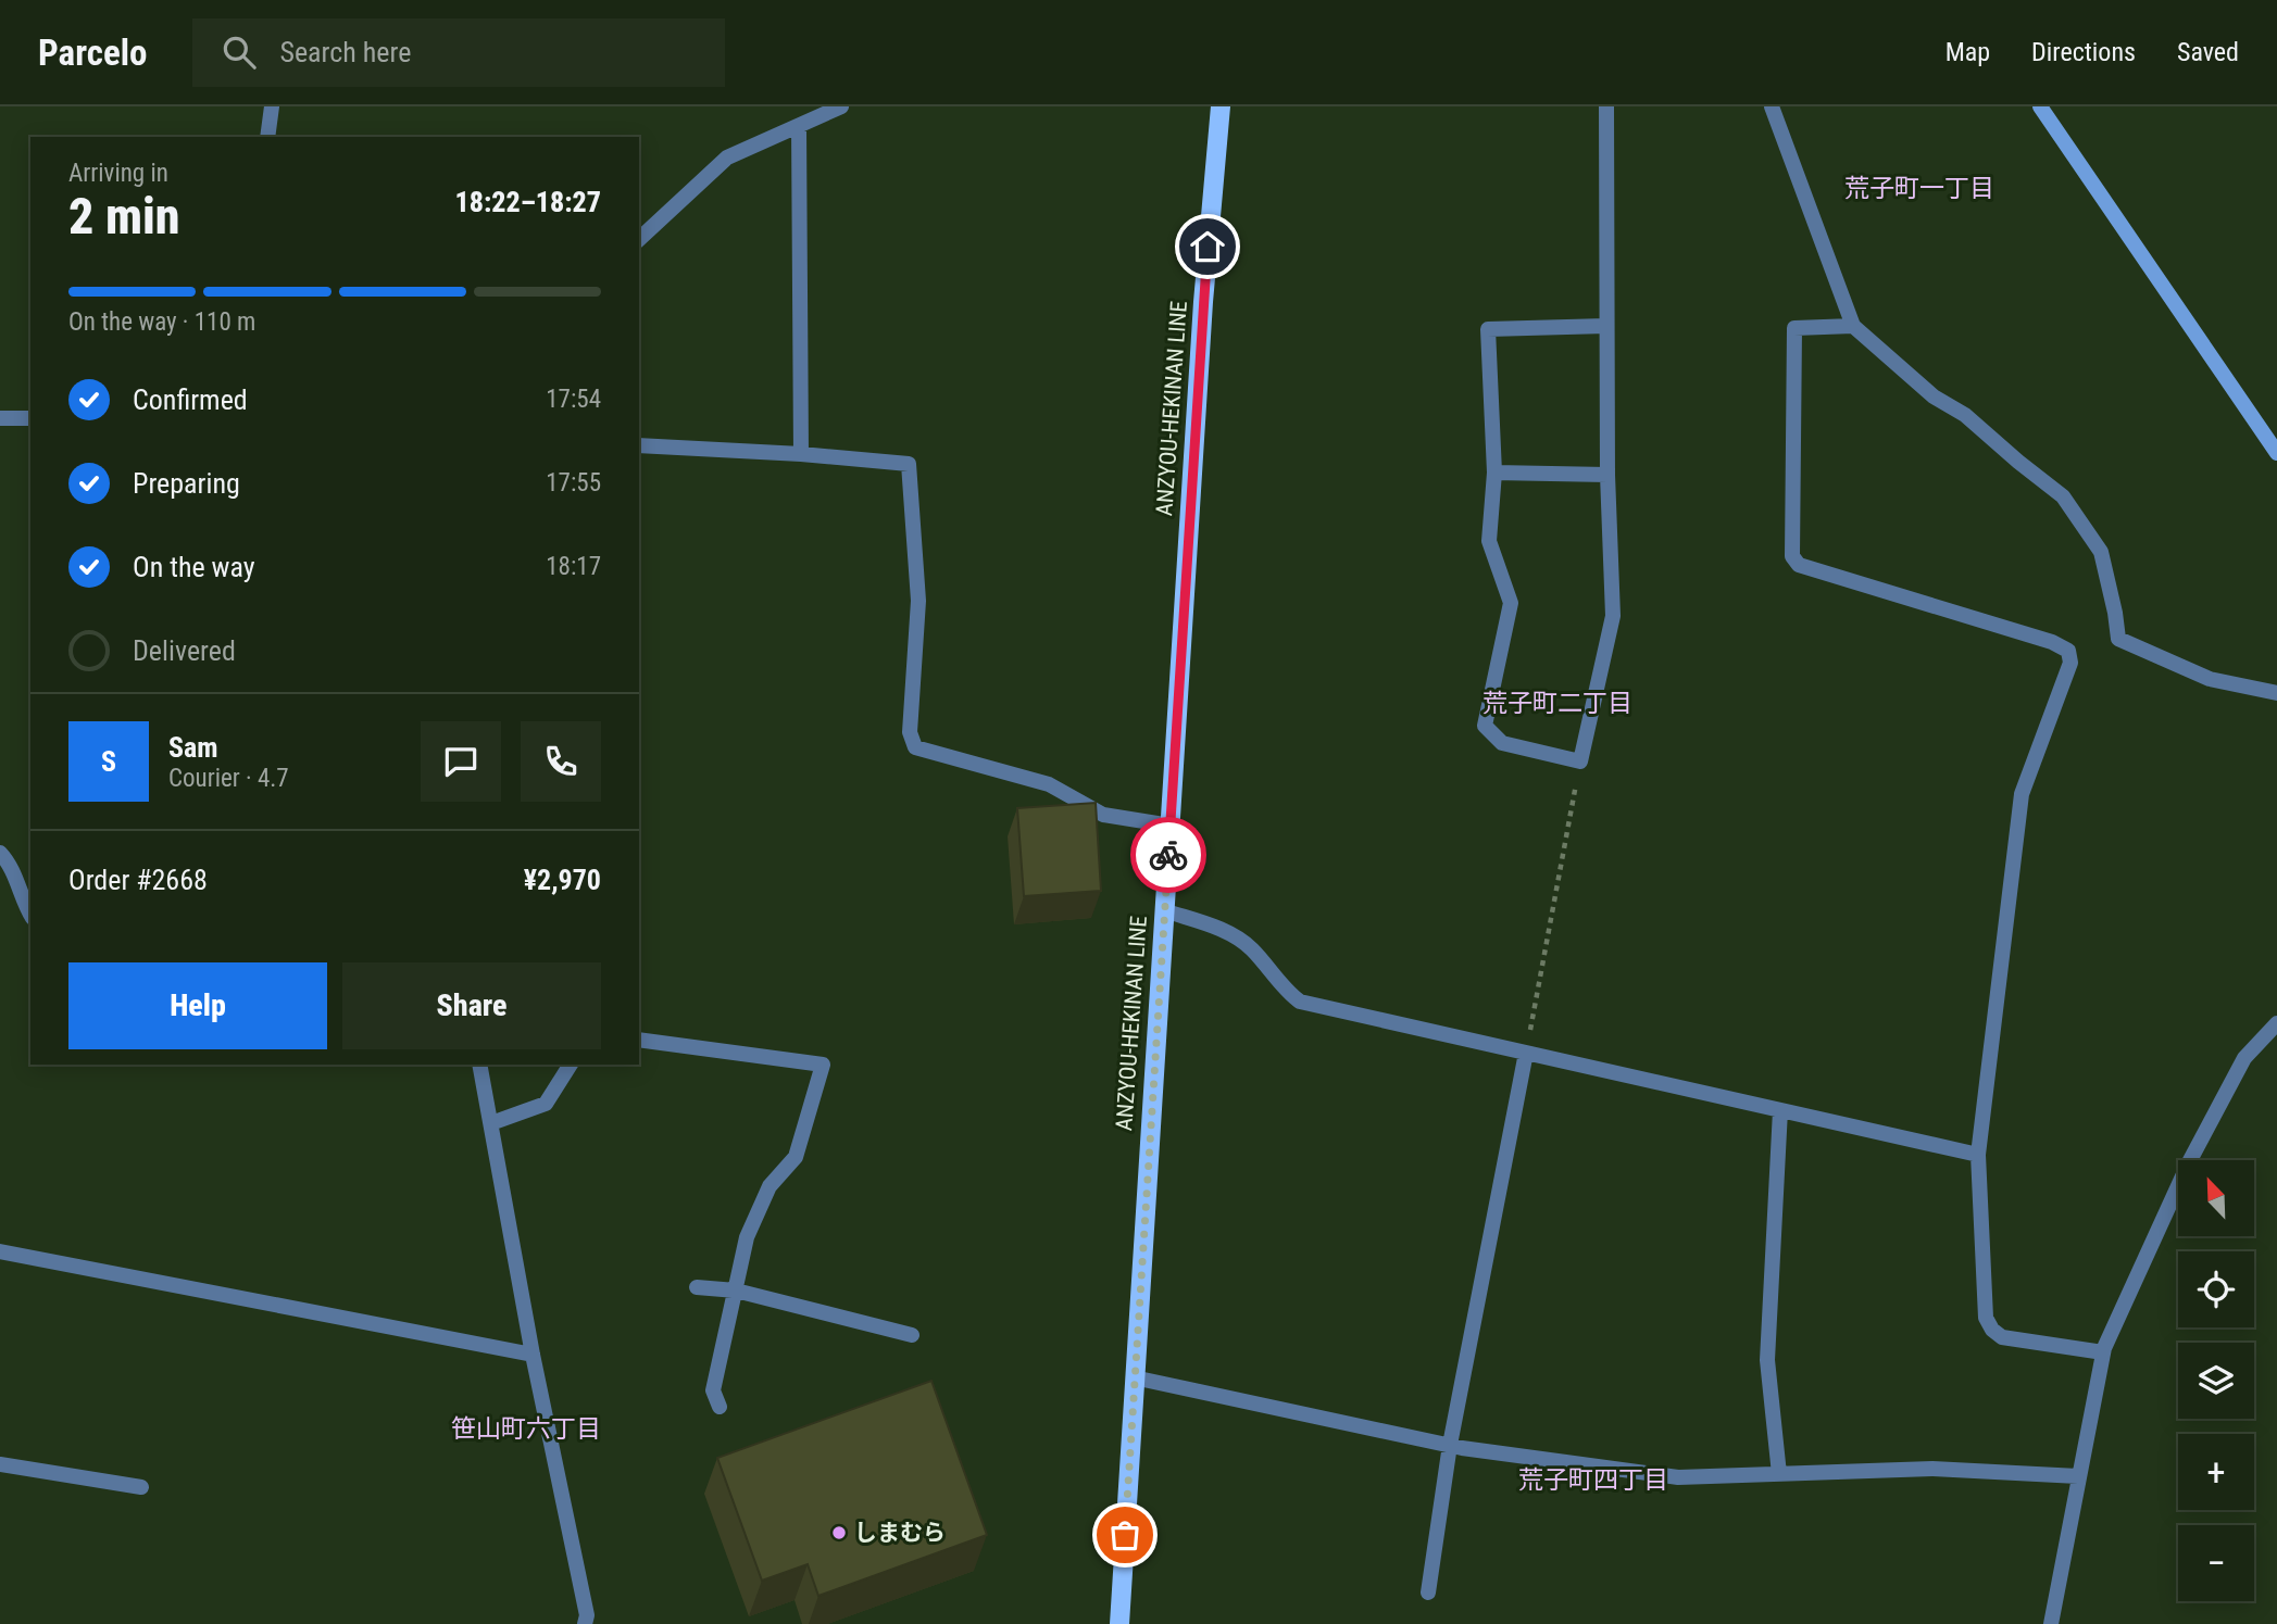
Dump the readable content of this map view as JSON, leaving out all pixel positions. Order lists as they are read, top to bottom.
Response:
{
  "streets": {
    "main road": ["ANZYOU-HEKINAN LINE"]
  },
  "districts": [
    "荒子町一丁目",
    "荒子町二丁目",
    "笹山町六丁目",
    "荒子町四丁目"
  ],
  "places": ["しまむら"],
  "north": "top left",
  "page": {
    "header": "Parcelo",
    "search": "Search here",
    "nav": ["Map", "Directions", "Saved"],
    "heading": ["2 min", "Arriving in", "18:22–18:27"],
    "panel": [
      "Sam",
      "Courier · 4.7",
      "Order #2668",
      "¥2,970"
    ],
    "bar": "On the way · 110 m",
    "list": [
      ["Confirmed", "17:54"],
      ["Preparing", "17:55"],
      ["On the way", "18:17"],
      "Delivered"
    ],
    "round": "S",
    "buttons": ["Help", "Share"],
    "map_buttons": ["+", "−"]
  }
}
